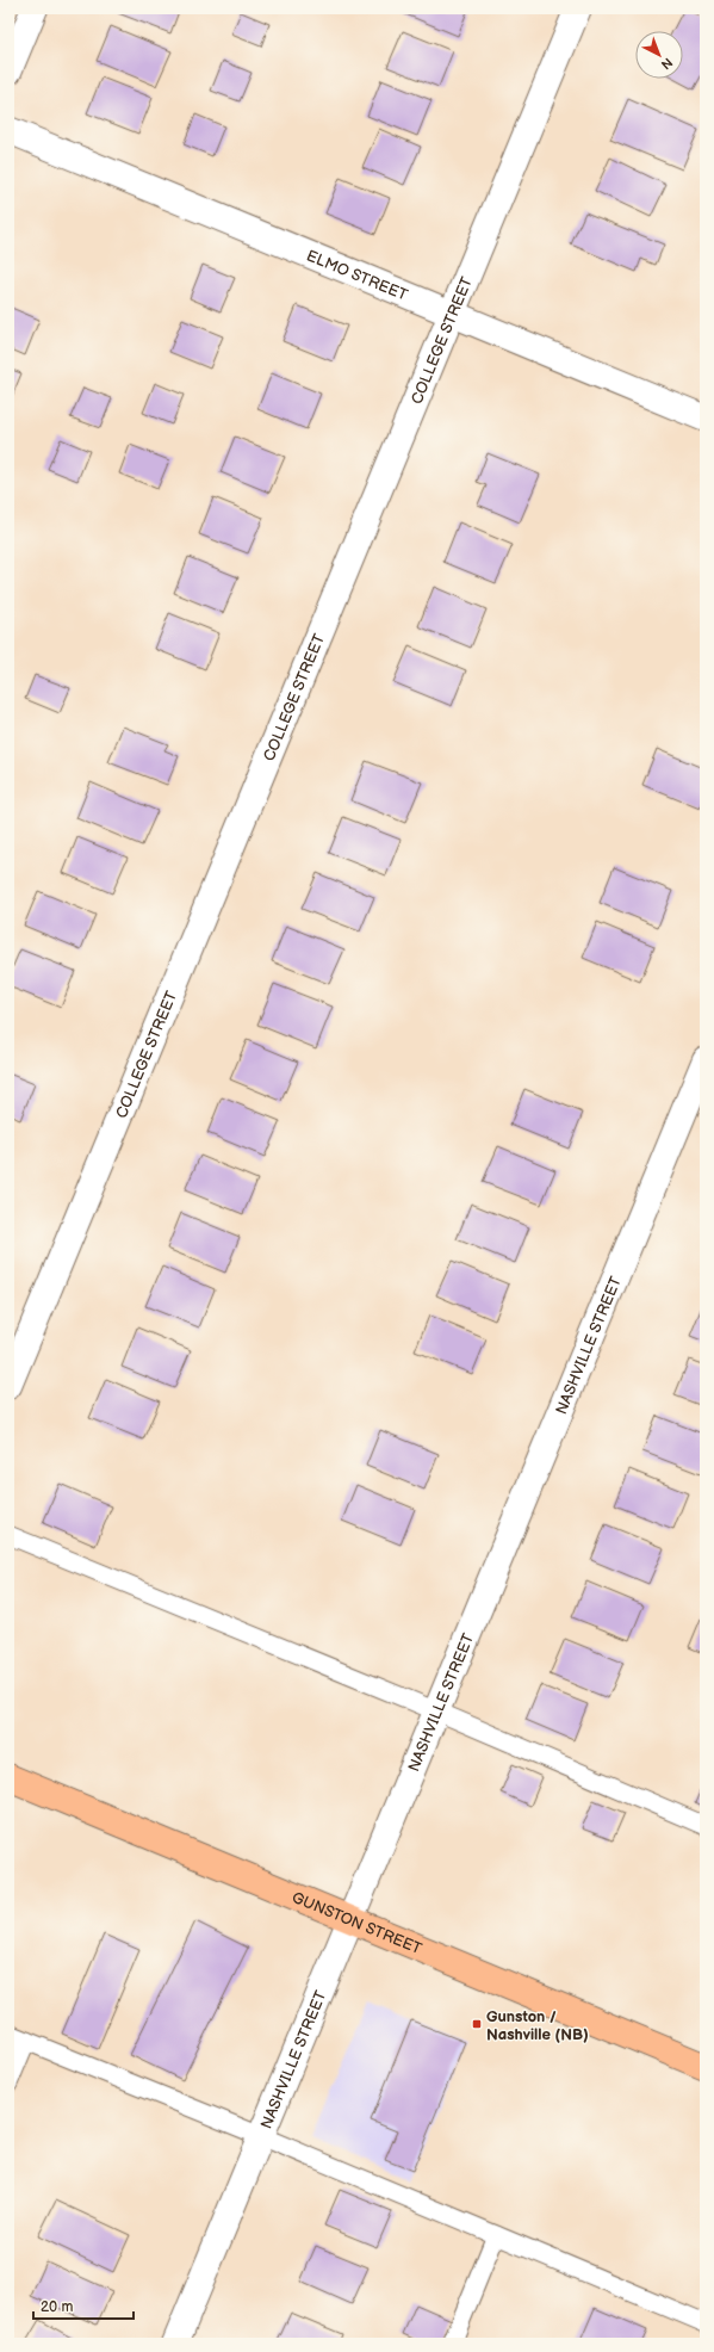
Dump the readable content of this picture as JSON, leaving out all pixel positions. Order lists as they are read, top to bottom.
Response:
{
  "streets": {
    "main road": ["GUNSTON STREET"],
    "street": ["ELMO STREET", "COLLEGE STREET", "NASHVILLE STREET"]
  },
  "crossings": [
    ["ELMO STREET", "COLLEGE STREET"],
    ["NASHVILLE STREET", "GUNSTON STREET"]
  ],
  "places": {
    "transit": ["Gunston / Nashville (NB)"]
  },
  "scale_bar": "20 m",
  "north": "bottom right"
}
